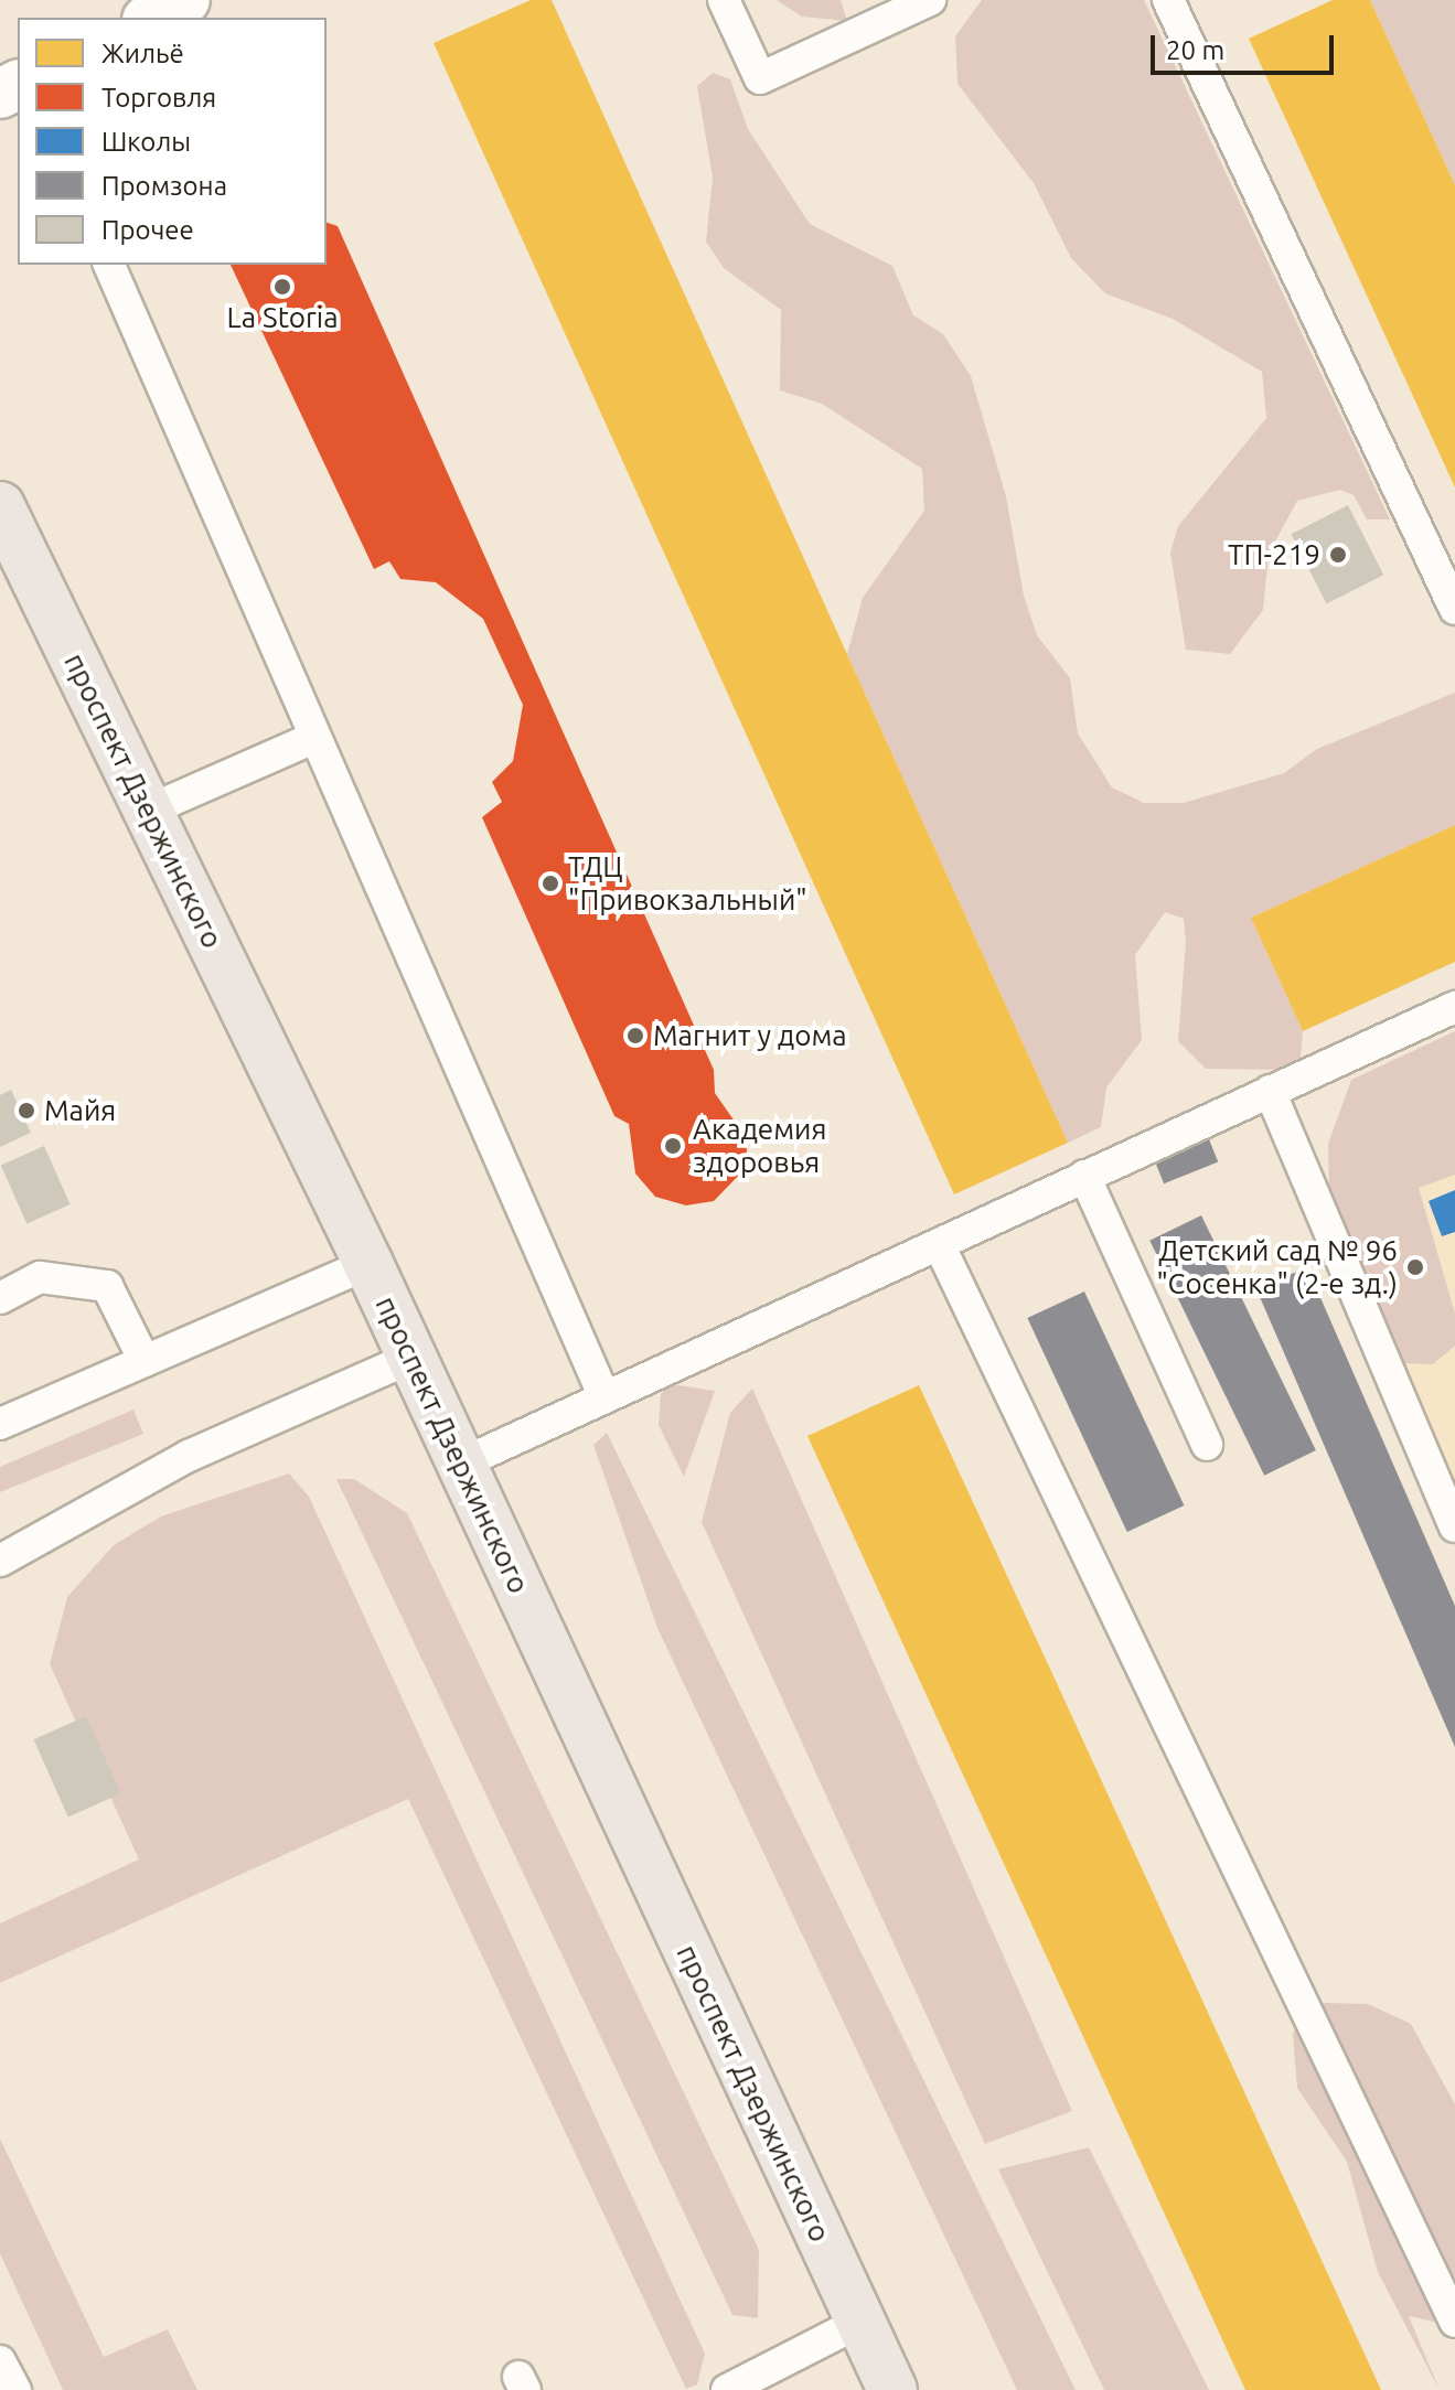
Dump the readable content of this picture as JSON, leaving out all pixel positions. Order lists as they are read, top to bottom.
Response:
{
  "streets": {
    "main road": ["проспект Дзержинского"]
  },
  "places": [
    "La Storia",
    "ТП-219",
    "ТДЦ \"Привокзальный\"",
    "Магнит у дома",
    "Майя",
    "Академия здоровья",
    "Детский сад № 96 \"Сосенка\" (2-е зд.)"
  ],
  "legend": [
    "Жильё",
    "Торговля",
    "Школы",
    "Промзона",
    "Прочее"
  ],
  "scale_bar": "20 m"
}
